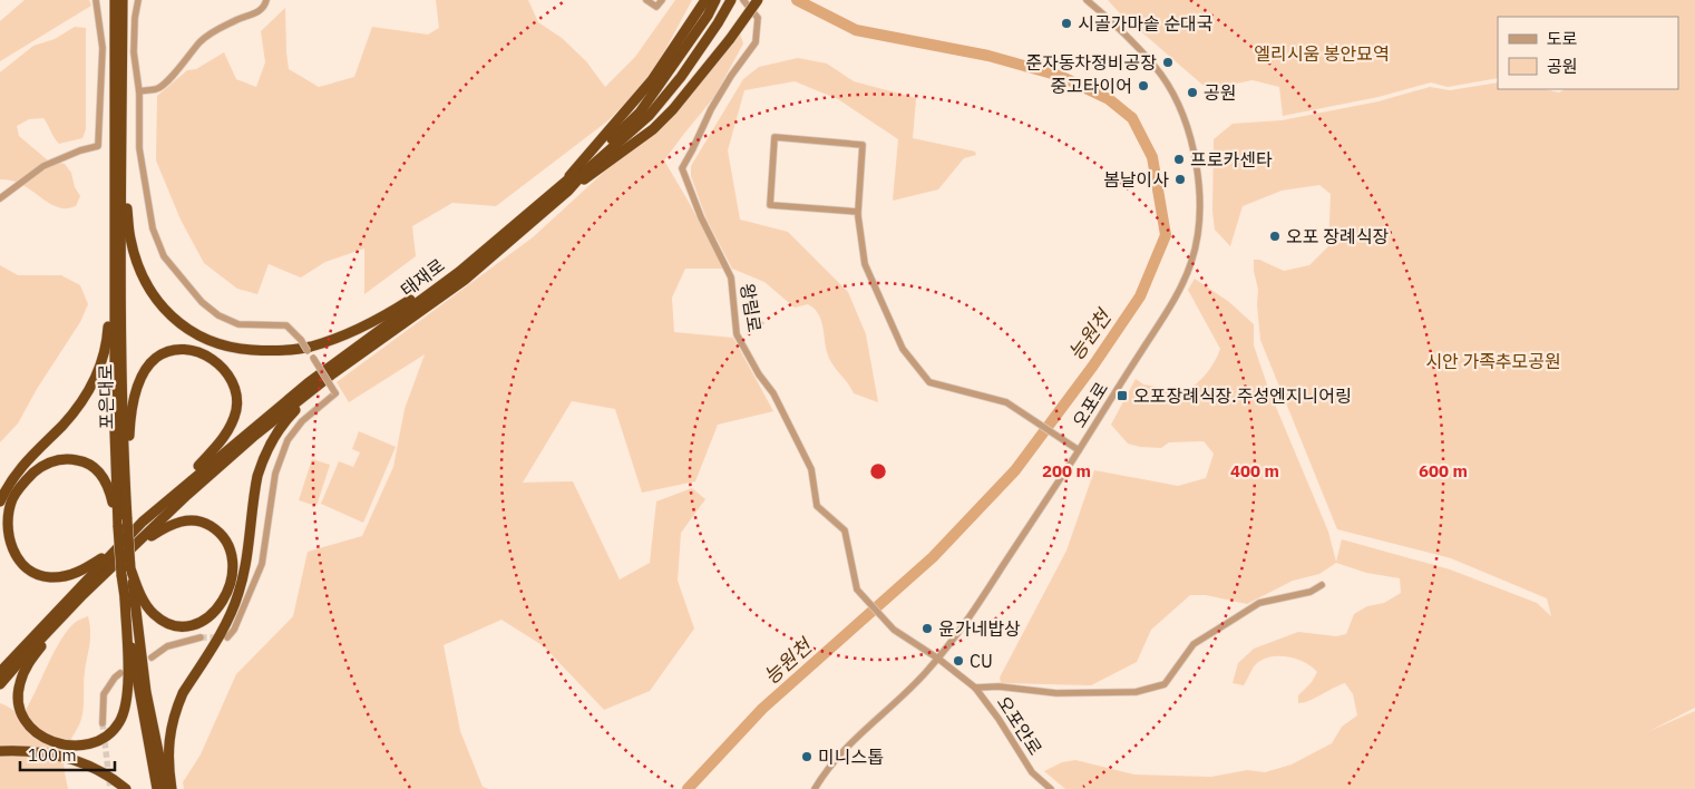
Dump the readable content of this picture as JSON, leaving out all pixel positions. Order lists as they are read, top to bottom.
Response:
{
  "streets": {
    "highway": ["태재로", "포은대로"],
    "street": ["왕림로", "오포로", "오포안로"]
  },
  "crossings": [
    ["왕림로", "오포로"],
    ["왕림로", "오포안로"],
    ["오포로", "오포안로"]
  ],
  "water": ["능원천"],
  "parks": ["엘리시움 봉안묘역", "시안 가족추모공원"],
  "places": {
    "other": [
      "시골가마솥 순대국",
      "준자동차정비공장",
      "중고타이어",
      "공원",
      "프로카센타",
      "봄날이사",
      "오포 장례식장",
      "윤가네밥상",
      "CU",
      "미니스톱"
    ],
    "transit": ["오포장례식장.주성엔지니어링"]
  },
  "legend": ["도로", "공원"],
  "scale_bar": "100 m",
  "rings": ["200 m", "400 m", "600 m"]
}
